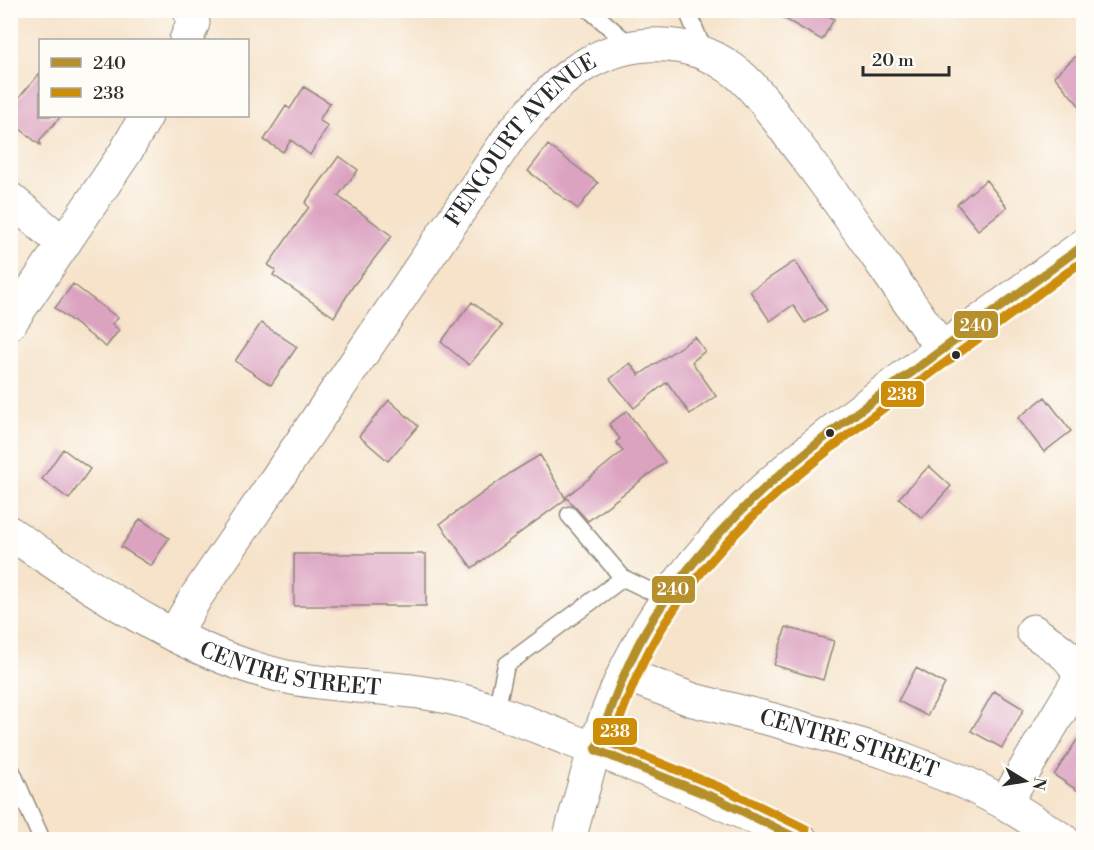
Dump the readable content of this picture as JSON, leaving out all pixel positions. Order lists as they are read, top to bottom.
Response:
{
  "streets": {
    "street": ["FENCOURT AVENUE", "CENTRE STREET"]
  },
  "crossings": [
    ["FENCOURT AVENUE", "CENTRE STREET"]
  ],
  "lines": ["transit line 240", "transit line 238"],
  "legend": ["240", "238"],
  "scale_bar": "20 m",
  "north": "right"
}
